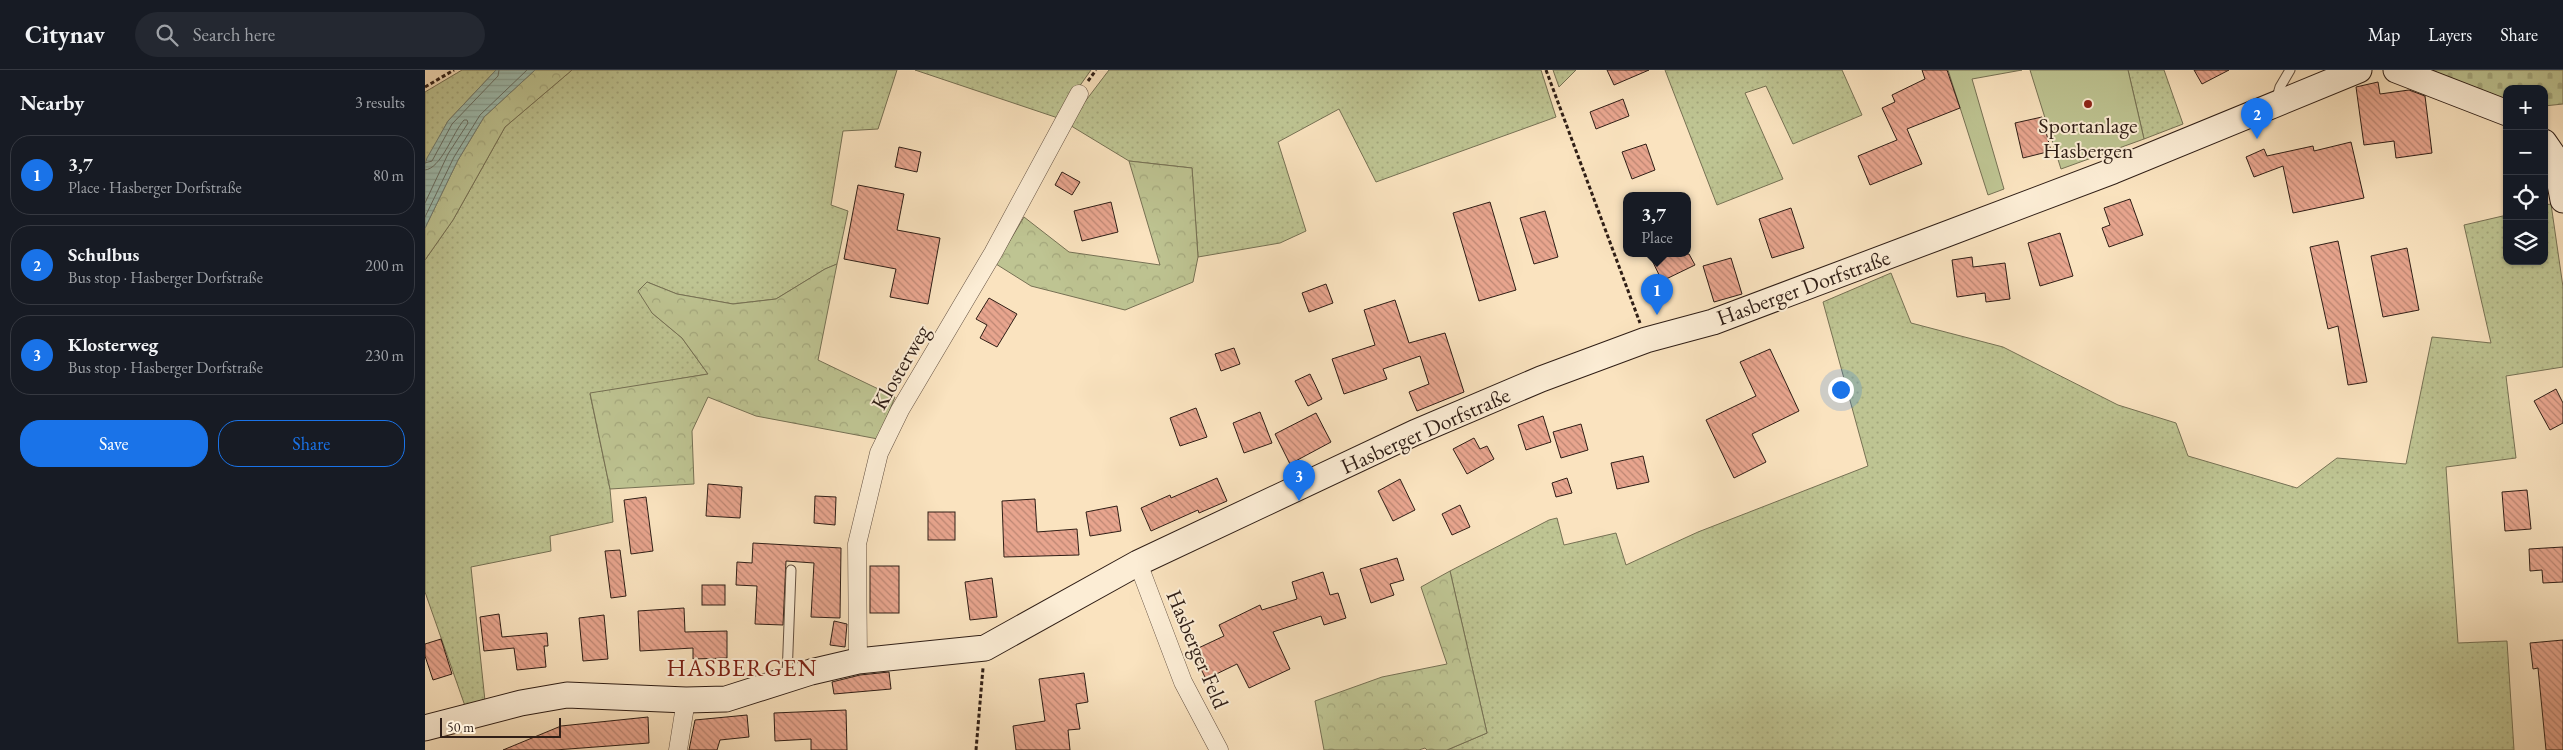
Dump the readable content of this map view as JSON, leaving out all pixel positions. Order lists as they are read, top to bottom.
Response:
{
  "streets": {
    "street": ["Hasberger Dorfstraße", "Klosterweg", "Hasberger Feld"]
  },
  "crossings": [
    ["Hasberger Dorfstraße", "Klosterweg"],
    ["Hasberger Dorfstraße", "Hasberger Feld"]
  ],
  "districts": ["HASBERGEN"],
  "places": ["Sportanlage Hasbergen"],
  "scale_bar": "50 m",
  "page": {
    "header": "Citynav",
    "search": "Search here",
    "nav": ["Map", "Layers", "Share"],
    "heading": ["Nearby", "3 results"],
    "map_buttons": ["+", "−"],
    "pins": ["2", "1", "3"],
    "list": [
      {
        "mark": "1",
        "name": "3,7",
        "note": "Place · Hasberger Dorfstraße",
        "value": "80 m"
      },
      {
        "mark": "2",
        "name": "Schulbus",
        "note": "Bus stop · Hasberger Dorfstraße",
        "value": "200 m"
      },
      {
        "mark": "3",
        "name": "Klosterweg",
        "note": "Bus stop · Hasberger Dorfstraße",
        "value": "230 m"
      }
    ],
    "popup": ["3,7", "Place"],
    "buttons": ["Save", "Share"],
    "scale": "50 m"
  }
}
